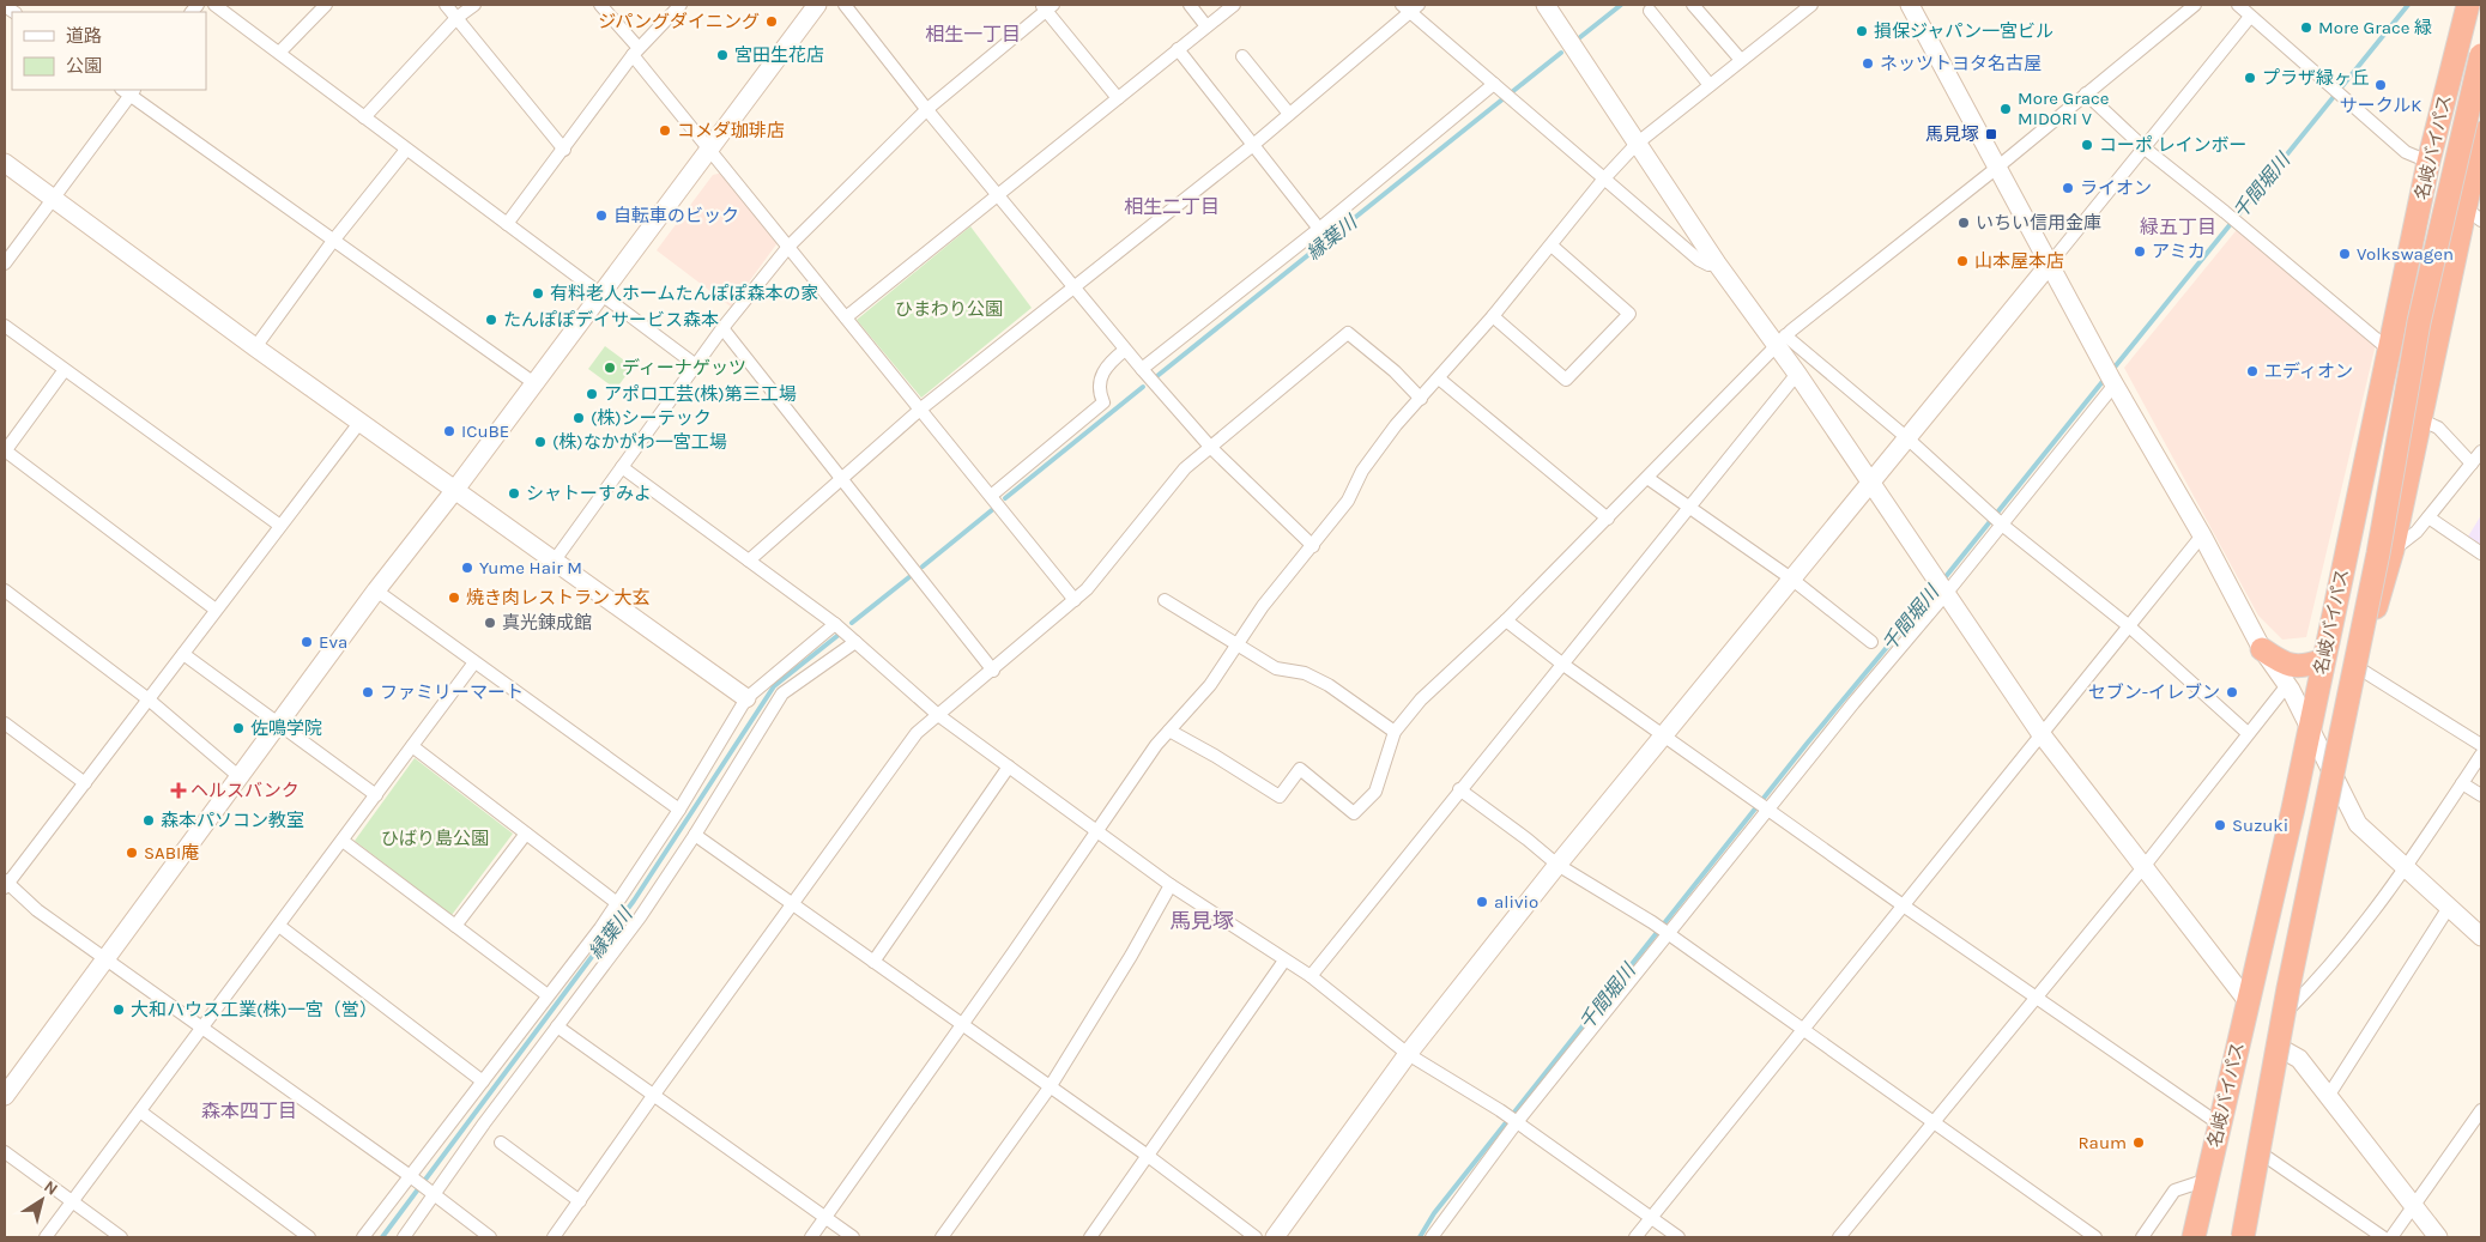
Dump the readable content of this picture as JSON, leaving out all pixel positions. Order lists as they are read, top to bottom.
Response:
{
  "streets": {
    "highway": ["名岐バイパス"]
  },
  "districts": [
    "相生一丁目",
    "相生二丁目",
    "緑五丁目",
    "馬見塚",
    "森本四丁目"
  ],
  "water": ["千間堀川", "縁葉川"],
  "parks": ["ひまわり公園", "ひばり島公園"],
  "places": {
    "other": [
      "ジパングダイニング",
      "More Grace 緑",
      "損保ジャパン一宮ビル",
      "宮田生花店",
      "ネッツトヨタ名古屋",
      "プラザ緑ヶ丘",
      "サークルK",
      "More Grace MIDORI V",
      "コメダ珈琲店",
      "コーポ レインボー",
      "ライオン",
      "自転車のビック",
      "いちい信用金庫",
      "アミカ",
      "Volkswagen",
      "山本屋本店",
      "有料老人ホームたんぽぽ森本の家",
      "たんぽぽデイサービス森本",
      "ディーナゲッツ",
      "エディオン",
      "アポロ工芸(株)第三工場",
      "(株)シーテック",
      "ICuBE",
      "(株)なかがわ一宮工場",
      "シャトーすみよ",
      "Yume Hair M",
      "焼き肉レストラン 大玄",
      "真光錬成館",
      "Eva",
      "ファミリーマート",
      "セブン-イレブン",
      "佐鳴学院",
      "森本パソコン教室",
      "Suzuki",
      "SABI庵",
      "alivio",
      "大和ハウス工業(株)一宮（営）",
      "Raum"
    ],
    "transit": ["馬見塚"],
    "health": ["ヘルスバンク"]
  },
  "legend": ["道路", "公園"],
  "north": "top right"
}
